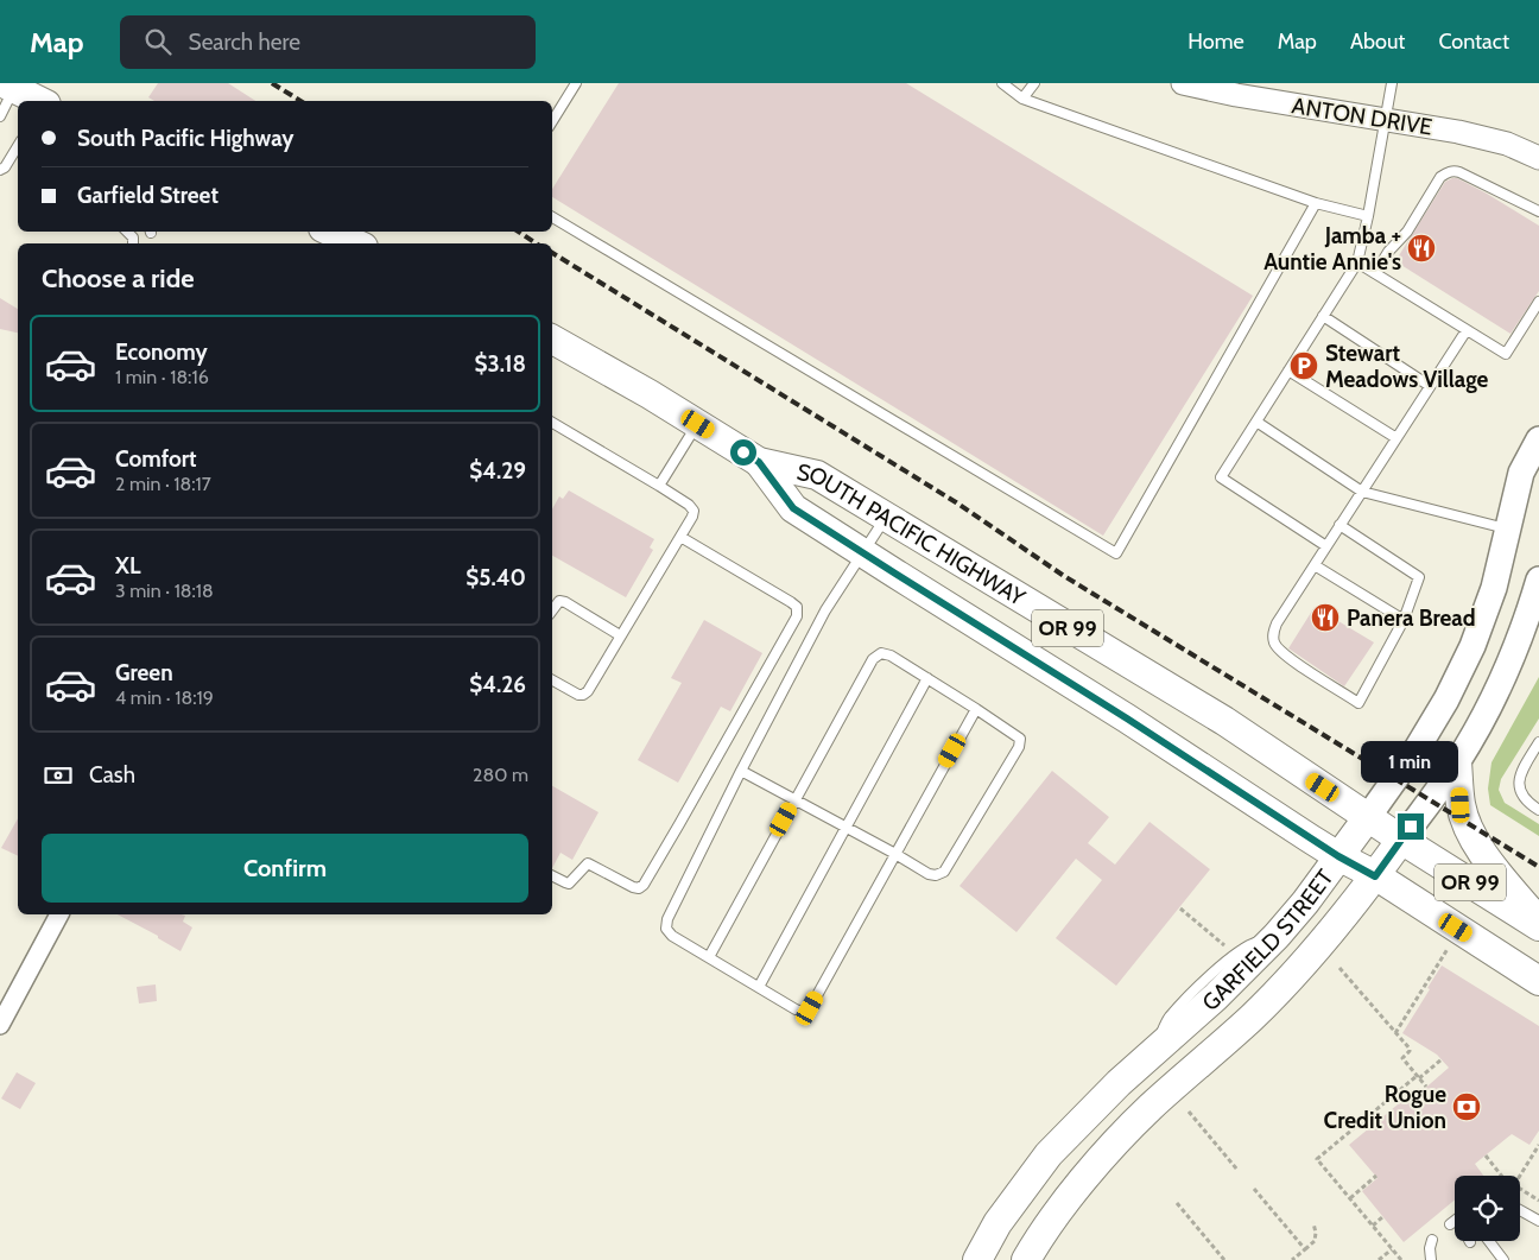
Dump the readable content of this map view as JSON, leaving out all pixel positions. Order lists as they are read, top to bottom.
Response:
{
  "streets": {
    "main road": ["SOUTH PACIFIC HIGHWAY", "OR 99", "GARFIELD STREET"],
    "street": ["ANTON DRIVE"]
  },
  "crossings": [
    ["SOUTH PACIFIC HIGHWAY", "GARFIELD STREET"]
  ],
  "places": {
    "restaurant": ["Jamba + Auntie Annie's", "Panera Bread"],
    "parking": ["Stewart Meadows Village"],
    "bank": ["Rogue Credit Union"]
  },
  "page": {
    "header": "Map",
    "search": "Search here",
    "nav": [
      "Home",
      "Map",
      "About",
      "Contact"
    ],
    "banner": ["South Pacific Highway", "Garfield Street"],
    "heading": "Choose a ride",
    "list": [
      {
        "name": "Economy",
        "note": "1 min · 18:16",
        "value": "$3.18"
      },
      {
        "name": "Comfort",
        "note": "2 min · 18:17",
        "value": "$4.29"
      },
      {
        "name": "XL",
        "note": "3 min · 18:18",
        "value": "$5.40"
      },
      {
        "name": "Green",
        "note": "4 min · 18:19",
        "value": "$4.26"
      }
    ],
    "bubble": "1 min",
    "pay": ["Cash", "280 m"],
    "buttons": "Confirm"
  }
}
